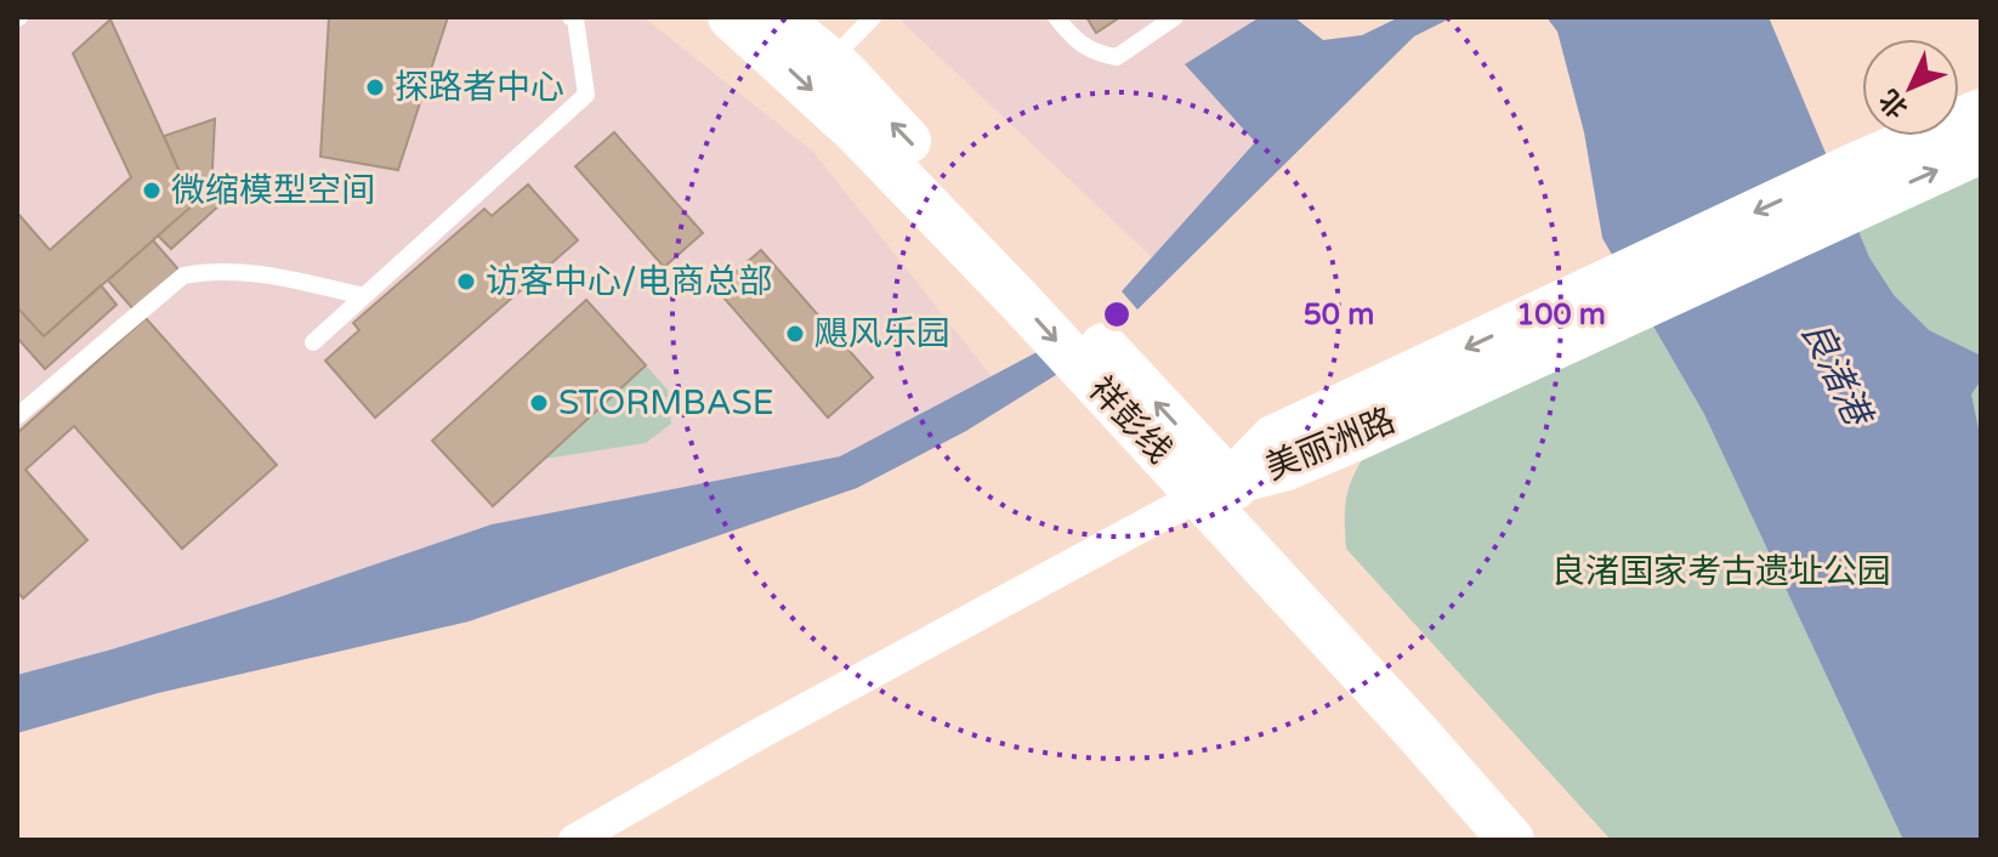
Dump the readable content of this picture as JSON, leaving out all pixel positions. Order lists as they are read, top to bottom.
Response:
{
  "streets": {
    "main road": ["祥彭线", "美丽洲路"]
  },
  "crossings": [
    ["祥彭线", "美丽洲路"]
  ],
  "water": ["良渚港"],
  "parks": ["良渚国家考古遗址公园"],
  "places": [
    "探路者中心",
    "微缩模型空间",
    "访客中心/电商总部",
    "飓风乐园",
    "STORMBASE"
  ],
  "north": "bottom left",
  "rings": ["50 m", "100 m"]
}
